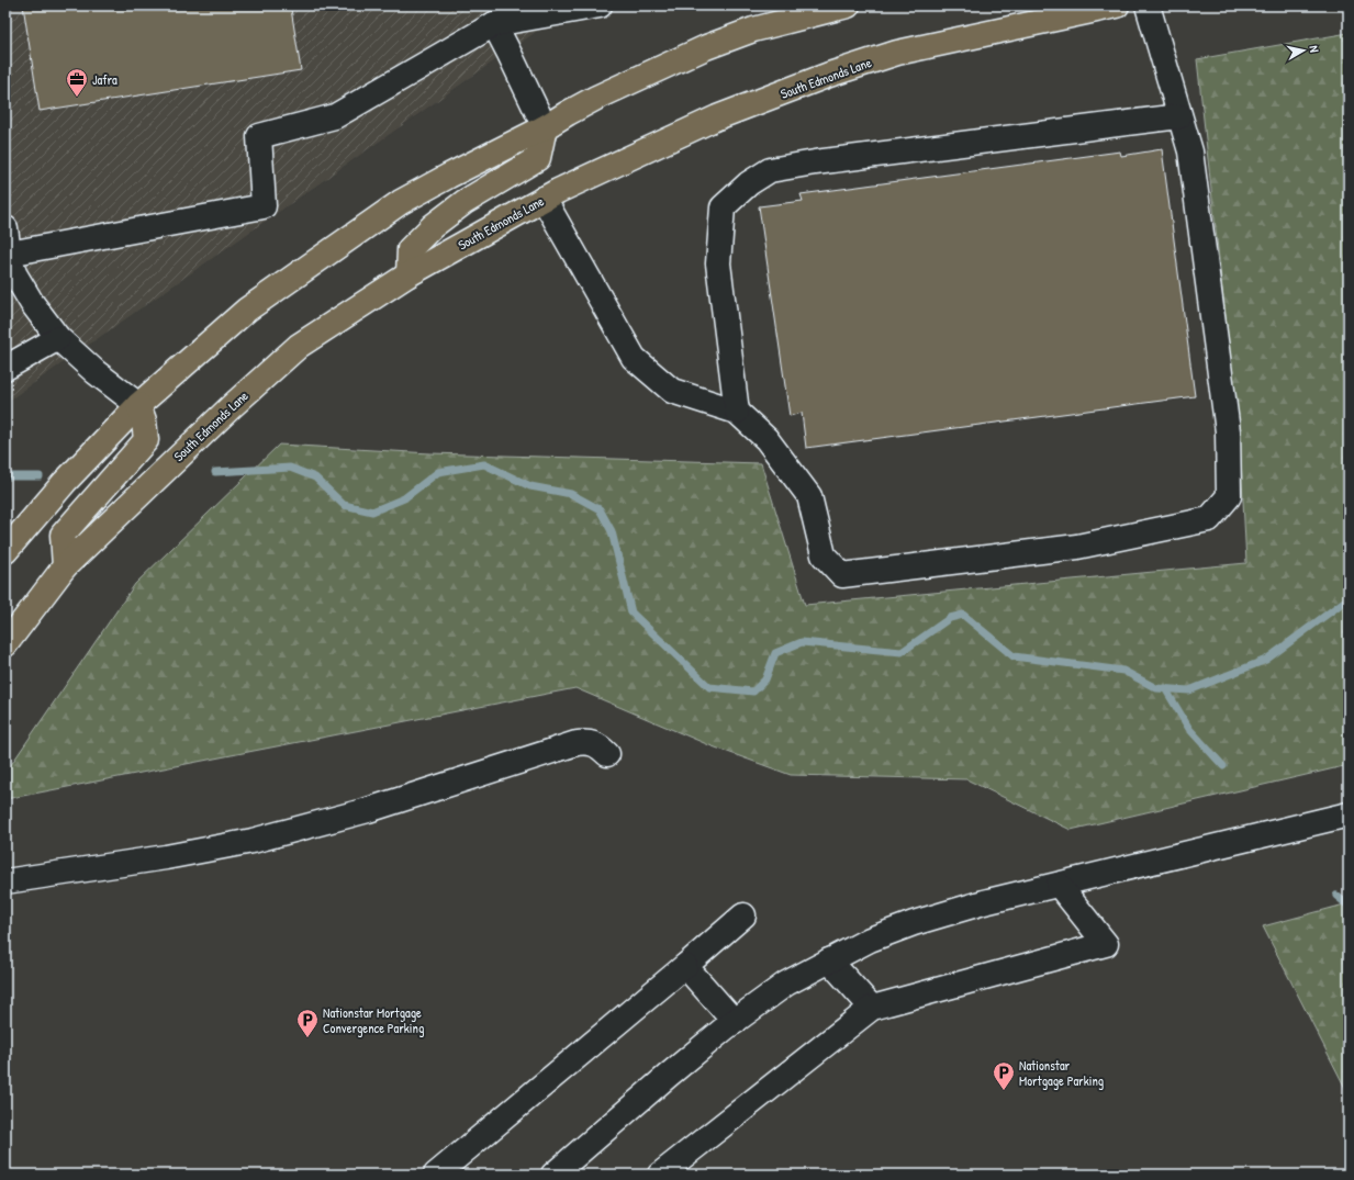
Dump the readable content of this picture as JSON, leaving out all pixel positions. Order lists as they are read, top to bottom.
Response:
{
  "streets": {
    "main road": ["South Edmonds Lane"]
  },
  "places": {
    "office": ["Jafra"],
    "parking": ["Nationstar Mortgage Convergence Parking", "Nationstar Mortgage Parking"]
  },
  "north": "right"
}
